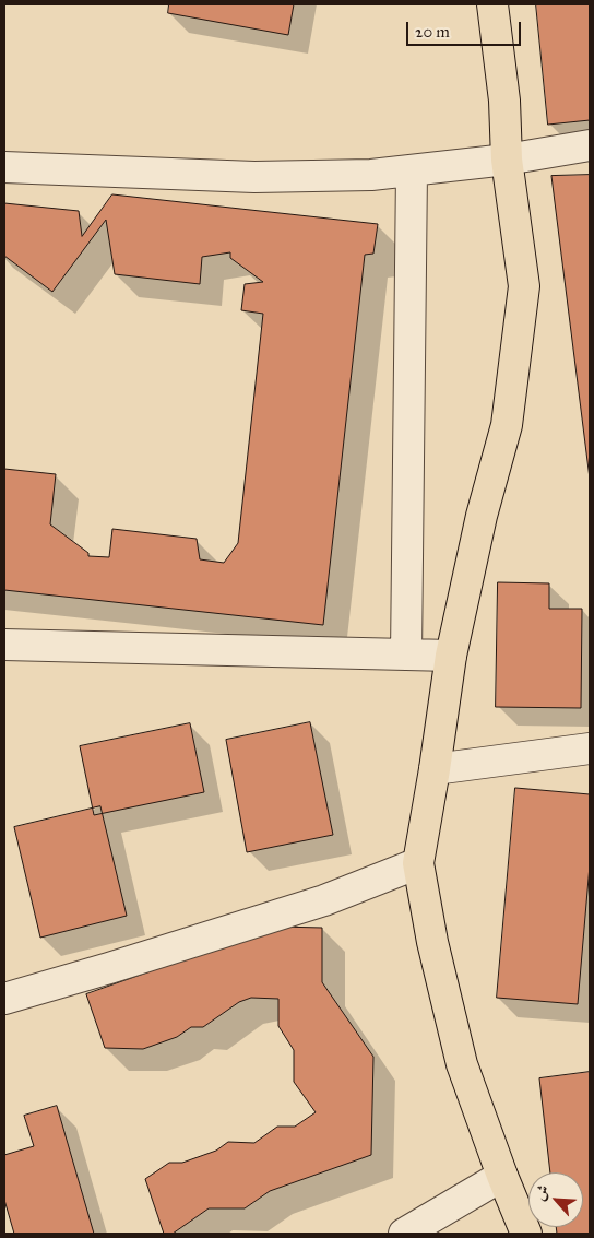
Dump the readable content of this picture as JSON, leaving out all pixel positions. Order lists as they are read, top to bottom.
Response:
{
  "scale_bar": "20 m",
  "north": "top left"
}
